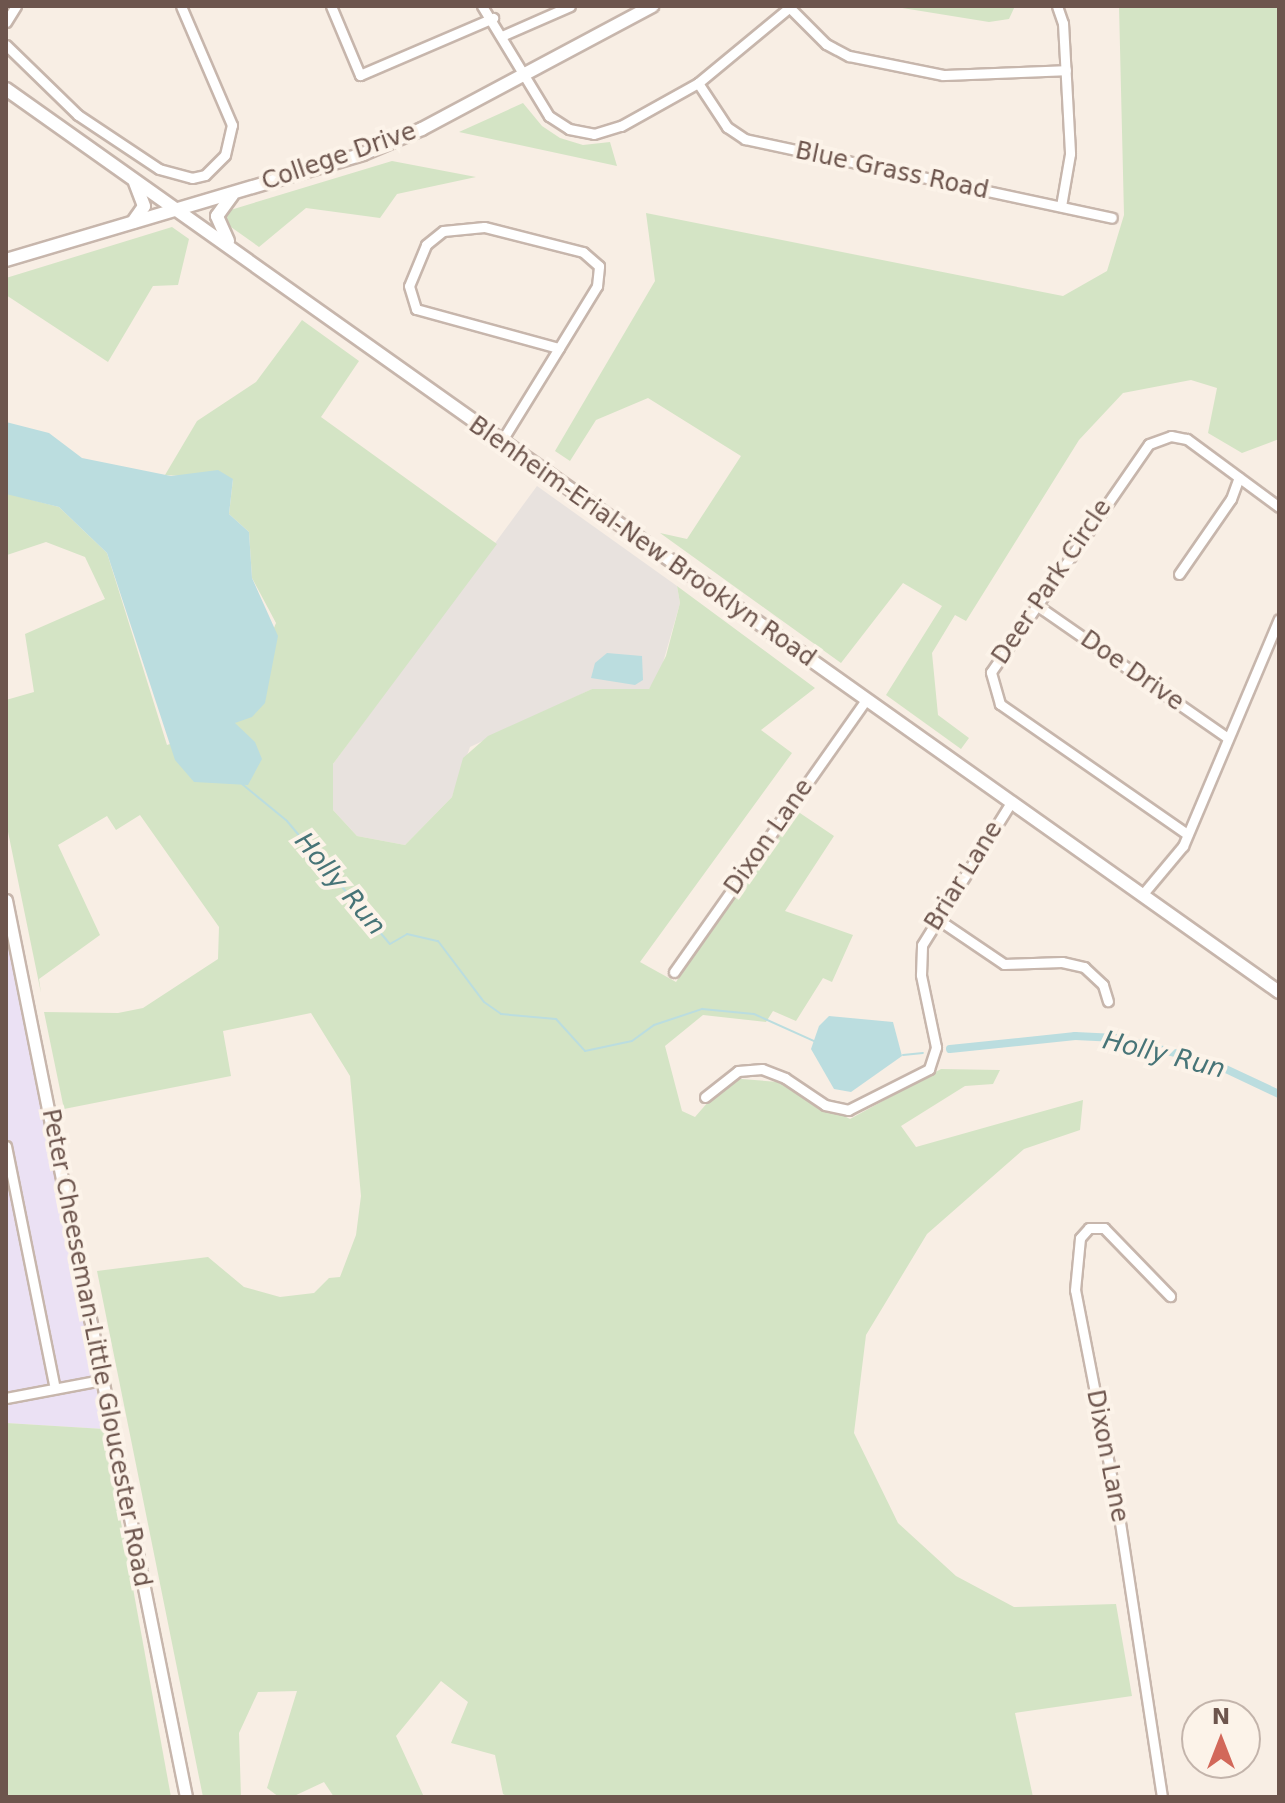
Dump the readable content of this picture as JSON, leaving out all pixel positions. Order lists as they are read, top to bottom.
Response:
{
  "streets": {
    "main road": ["College Drive", "Blenheim-Erial-New Brooklyn Road"],
    "street": [
      "Blue Grass Road",
      "Deer Park Circle",
      "Doe Drive",
      "Dixon Lane",
      "Briar Lane",
      "Peter Cheeseman-Little Gloucester Road"
    ]
  },
  "crossings": [
    ["College Drive", "Blenheim-Erial-New Brooklyn Road"],
    ["Blenheim-Erial-New Brooklyn Road", "Dixon Lane"],
    ["Blenheim-Erial-New Brooklyn Road", "Briar Lane"],
    ["Deer Park Circle", "Doe Drive"]
  ],
  "water": ["Holly Run"],
  "north": "top"
}
